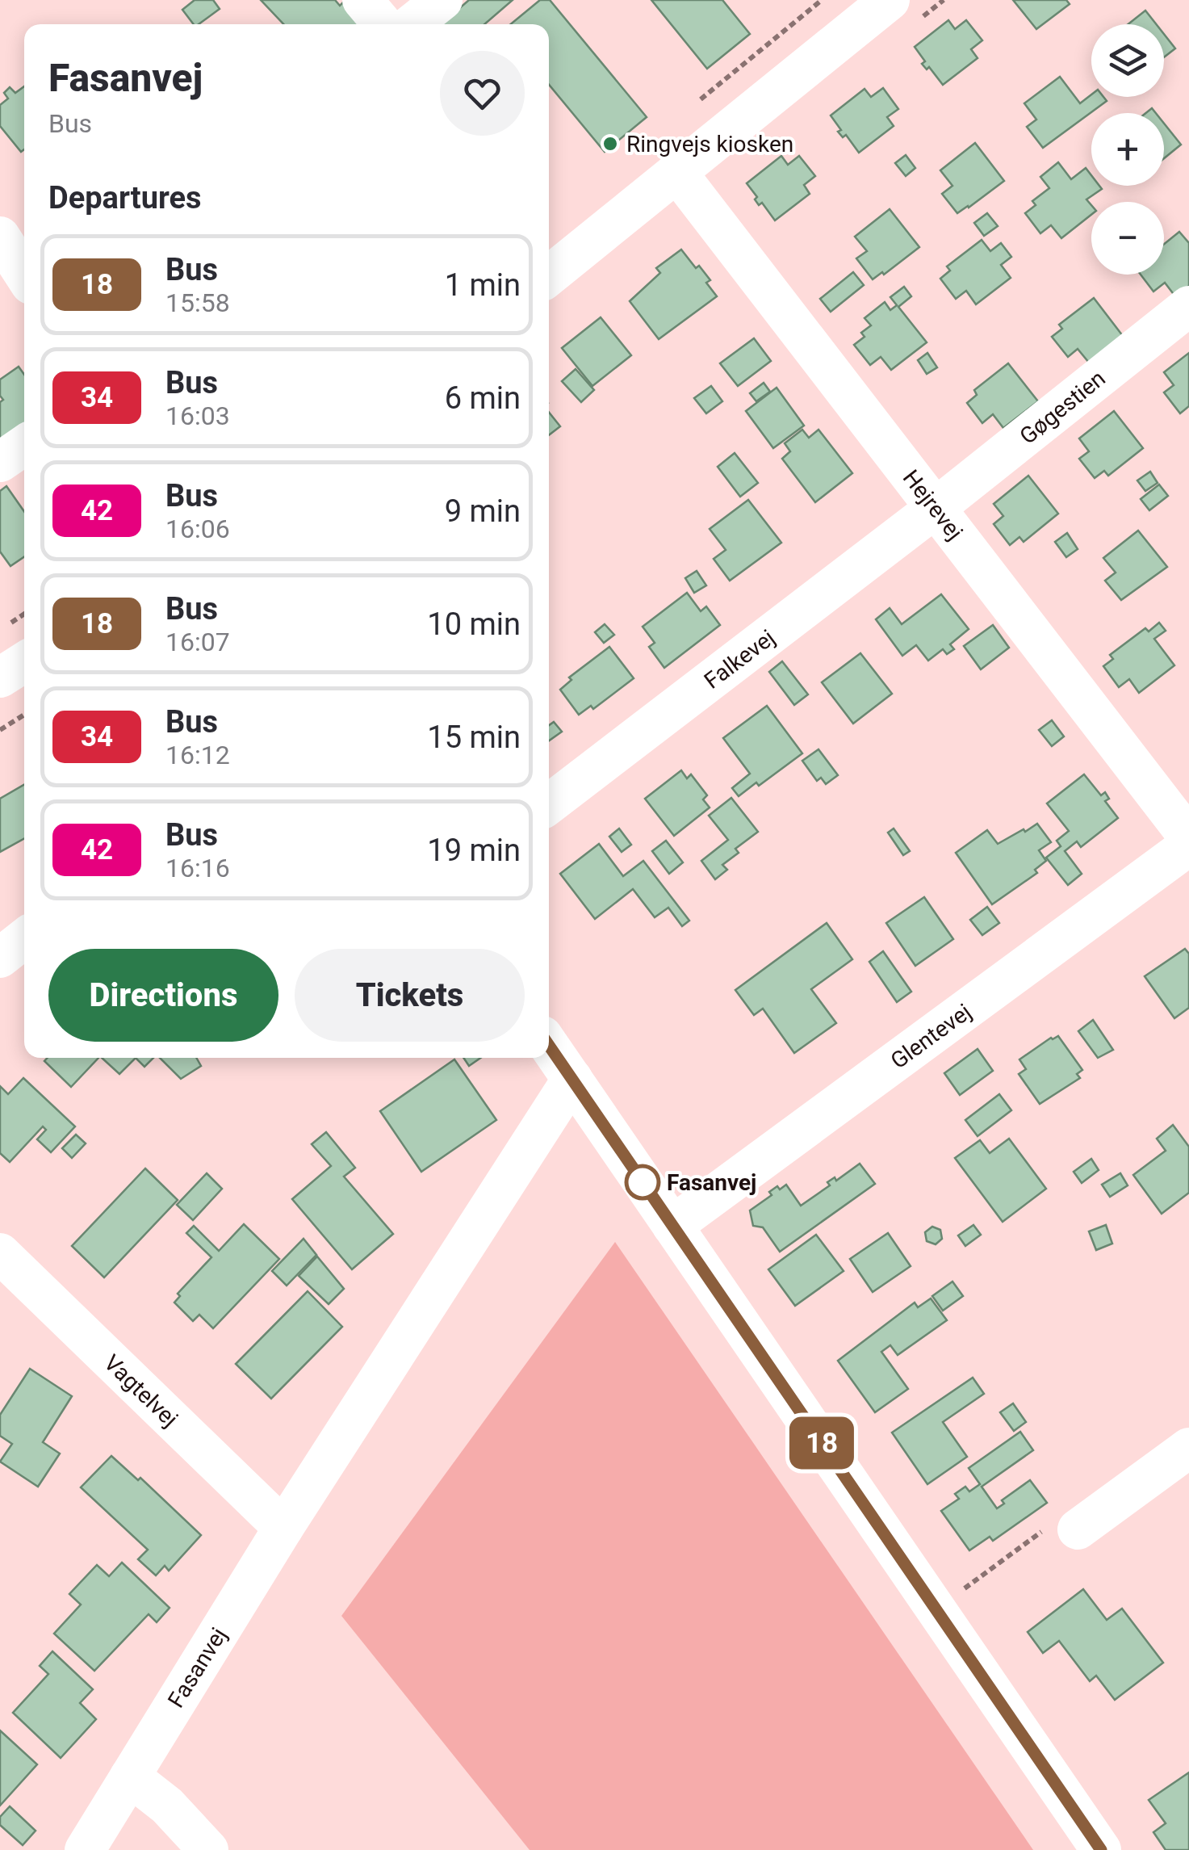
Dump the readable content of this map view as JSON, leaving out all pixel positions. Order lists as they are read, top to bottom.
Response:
{
  "streets": {
    "street": [
      "Gøgestien",
      "Hejrevej",
      "Falkevej",
      "Glentevej",
      "Vagtelvej",
      "Fasanvej"
    ]
  },
  "crossings": [
    ["Gøgestien", "Hejrevej"],
    ["Gøgestien", "Falkevej"],
    ["Hejrevej", "Falkevej"],
    ["Vagtelvej", "Fasanvej"]
  ],
  "places": ["Ringvejs kiosken", "Fasanvej"],
  "lines": ["bus line 18"],
  "page": {
    "on_map": "18",
    "map_buttons": ["+", "−"],
    "heading": [
      ["Fasanvej", "Bus"],
      "Departures"
    ],
    "list": [
      {
        "mark": "18",
        "name": "Bus",
        "note": "15:58",
        "value": "1 min"
      },
      {
        "mark": "34",
        "name": "Bus",
        "note": "16:03",
        "value": "6 min"
      },
      {
        "mark": "42",
        "name": "Bus",
        "note": "16:06",
        "value": "9 min"
      },
      {
        "mark": "18",
        "name": "Bus",
        "note": "16:07",
        "value": "10 min"
      },
      {
        "mark": "34",
        "name": "Bus",
        "note": "16:12",
        "value": "15 min"
      },
      {
        "mark": "42",
        "name": "Bus",
        "note": "16:16",
        "value": "19 min"
      }
    ],
    "buttons": ["Directions", "Tickets"]
  }
}
